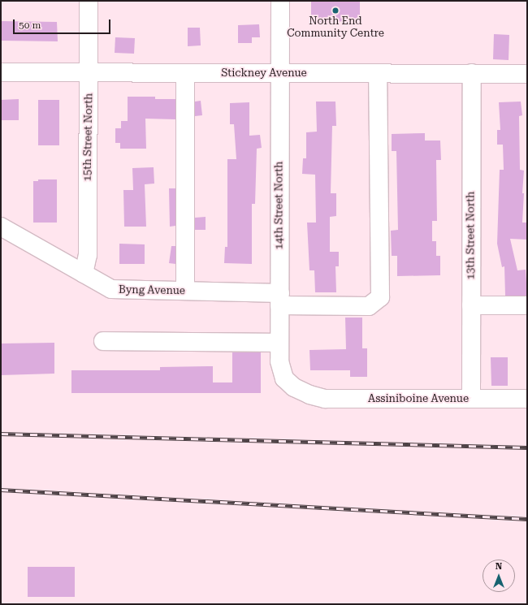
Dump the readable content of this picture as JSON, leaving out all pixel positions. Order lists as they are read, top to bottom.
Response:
{
  "streets": {
    "street": [
      "Stickney Avenue",
      "15th Street North",
      "14th Street North",
      "13th Street North",
      "Byng Avenue",
      "Assiniboine Avenue"
    ]
  },
  "crossings": [
    ["Stickney Avenue", "15th Street North"],
    ["Stickney Avenue", "14th Street North"],
    ["Stickney Avenue", "13th Street North"],
    ["Stickney Avenue", "Byng Avenue"],
    ["15th Street North", "Byng Avenue"],
    ["14th Street North", "Byng Avenue"],
    ["14th Street North", "Assiniboine Avenue"],
    ["13th Street North", "Assiniboine Avenue"]
  ],
  "places": ["North End Community Centre"],
  "scale_bar": "50 m",
  "north": "top"
}
